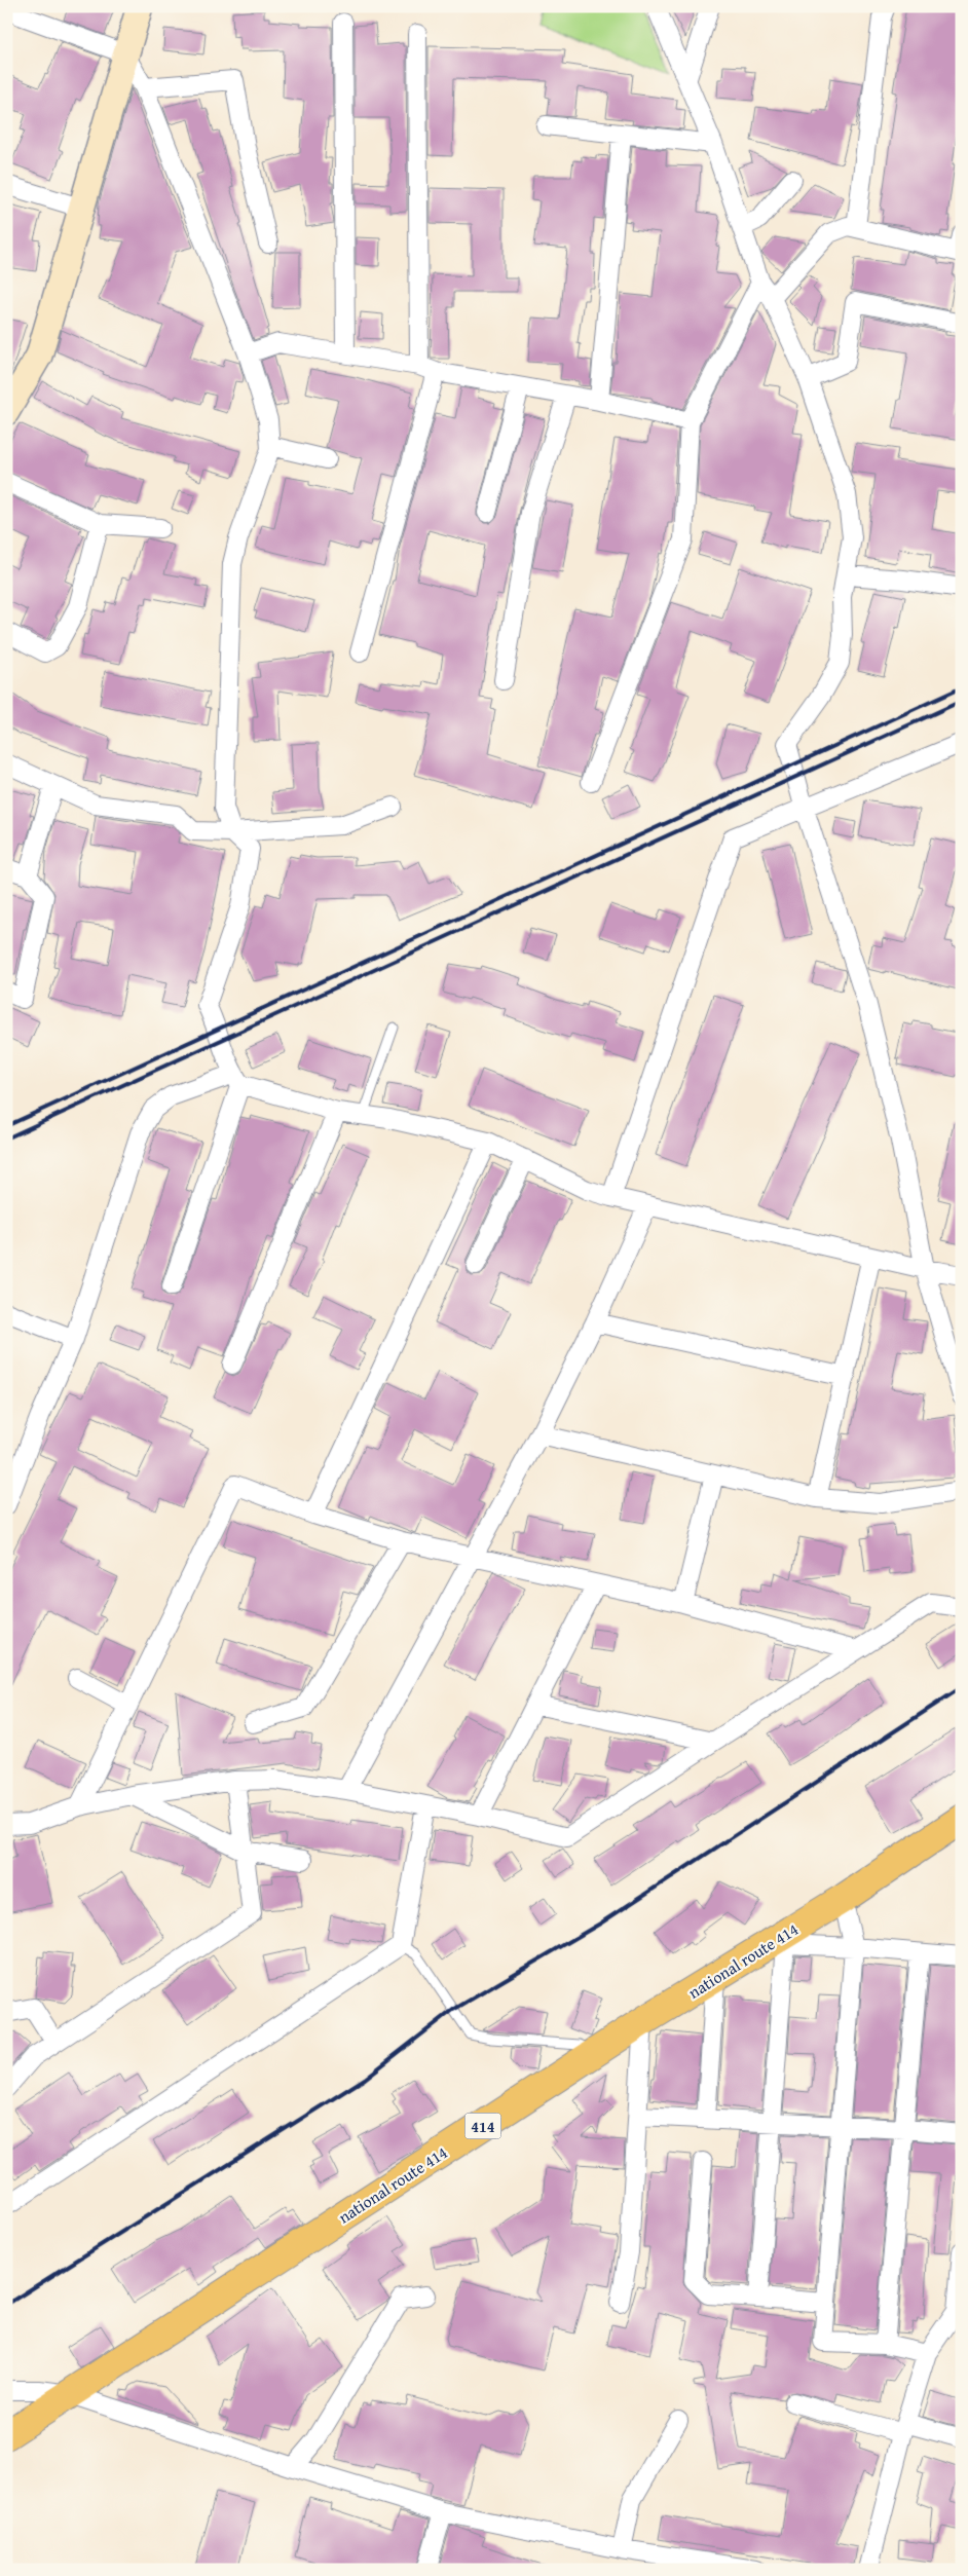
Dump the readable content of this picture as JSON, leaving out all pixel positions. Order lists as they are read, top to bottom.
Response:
{
  "streets": {
    "highway": ["national route 414", "414"]
  }
}
